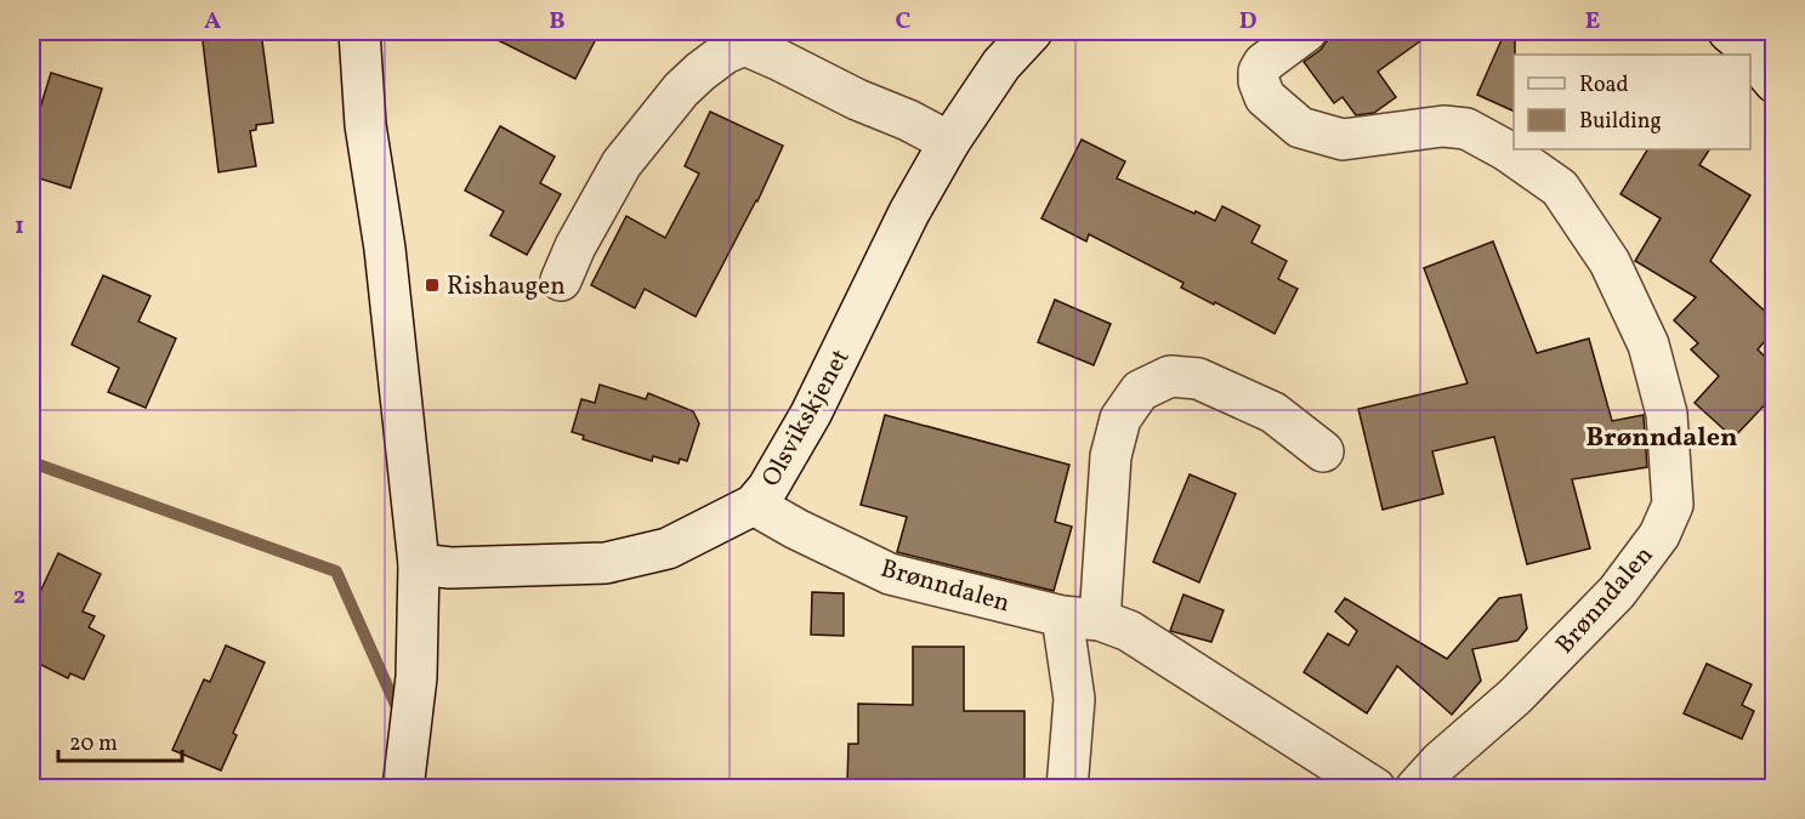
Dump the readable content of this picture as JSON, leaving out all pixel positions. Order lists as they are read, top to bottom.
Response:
{
  "streets": {
    "street": ["Olsvikskjenet", "Brønndalen"]
  },
  "crossings": [
    ["Olsvikskjenet", "Brønndalen"]
  ],
  "districts": ["Brønndalen"],
  "places": {
    "transit": ["Rishaugen"]
  },
  "legend": ["Road", "Building"],
  "scale_bar": "20 m",
  "grid": {
    "columns": [
      "A",
      "B",
      "C",
      "D",
      "E"
    ],
    "rows": ["1", "2"]
  }
}
